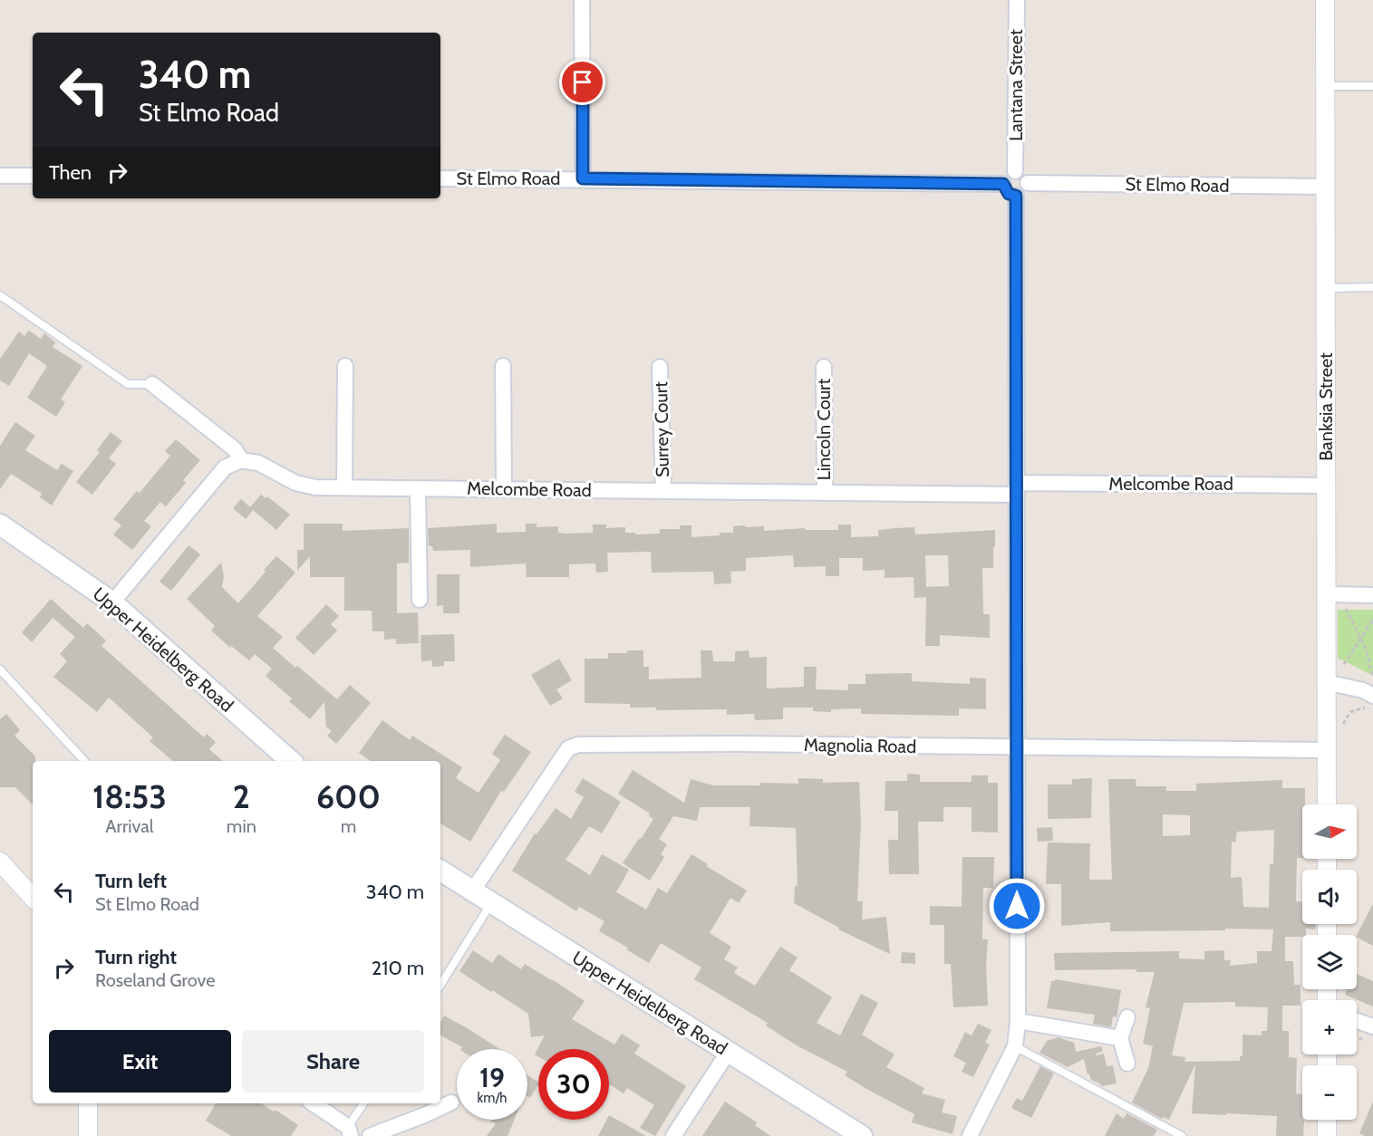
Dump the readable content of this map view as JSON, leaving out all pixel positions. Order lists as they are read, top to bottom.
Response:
{
  "streets": {
    "main road": ["Upper Heidelberg Road"],
    "street": [
      "Lantana Street",
      "St Elmo Road",
      "Banksia Street",
      "Surrey Court",
      "Lincoln Court",
      "Melcombe Road",
      "Magnolia Road"
    ]
  },
  "crossings": [
    ["Lantana Street", "St Elmo Road"],
    ["St Elmo Road", "Banksia Street"],
    ["Banksia Street", "Melcombe Road"],
    ["Banksia Street", "Magnolia Road"],
    ["Surrey Court", "Melcombe Road"],
    ["Lincoln Court", "Melcombe Road"],
    ["Upper Heidelberg Road", "Magnolia Road"]
  ],
  "north": "right",
  "page": {
    "turn": ["340 m", "St Elmo Road"],
    "then": "Then",
    "eta": [
      "18:53",
      "Arrival",
      "2",
      "min",
      "600",
      "m"
    ],
    "map_buttons": ["+", "−"],
    "list": [
      {
        "name": "Turn left",
        "note": "St Elmo Road",
        "value": "340 m"
      },
      {
        "name": "Turn right",
        "note": "Roseland Grove",
        "value": "210 m"
      }
    ],
    "buttons": ["Exit", "Share"],
    "speed": "19 km/h",
    "limit": "30"
  }
}
